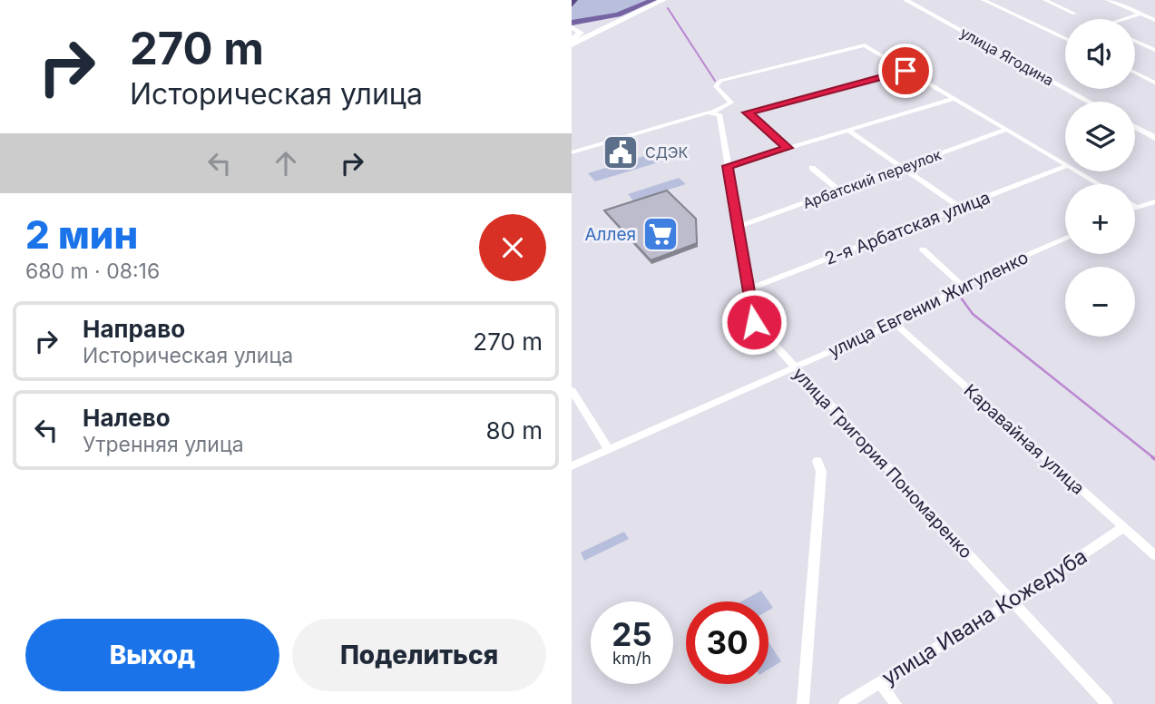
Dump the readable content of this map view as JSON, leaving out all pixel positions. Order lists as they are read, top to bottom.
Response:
{
  "streets": {
    "street": [
      "улица Ягодина",
      "Арбатский переулок",
      "2-я Арбатская улица",
      "улица Евгении Жигуленко",
      "Каравайная улица",
      "улица Григория Пономаренко",
      "улица Ивана Кожедуба"
    ]
  },
  "crossings": [
    ["Арбатский переулок", "улица Григория Пономаренко"],
    ["2-я Арбатская улица", "улица Григория Пономаренко"],
    ["улица Евгении Жигуленко", "Каравайная улица"],
    ["улица Евгении Жигуленко", "улица Григория Пономаренко"],
    ["Каравайная улица", "улица Ивана Кожедуба"],
    ["улица Григория Пономаренко", "улица Ивана Кожедуба"]
  ],
  "places": {
    "public building": ["СДЭК"],
    "supermarket": ["Аллея"]
  },
  "page": {
    "turn": ["270 m", "Историческая улица"],
    "map_buttons": ["+", "−"],
    "heading": ["2 мин", "680 m · 08:16"],
    "list": [
      {
        "name": "Направо",
        "note": "Историческая улица",
        "value": "270 m"
      },
      {
        "name": "Налево",
        "note": "Утренняя улица",
        "value": "80 m"
      }
    ],
    "speed": "25 km/h",
    "limit": "30",
    "buttons": ["Выход", "Поделиться"]
  }
}
